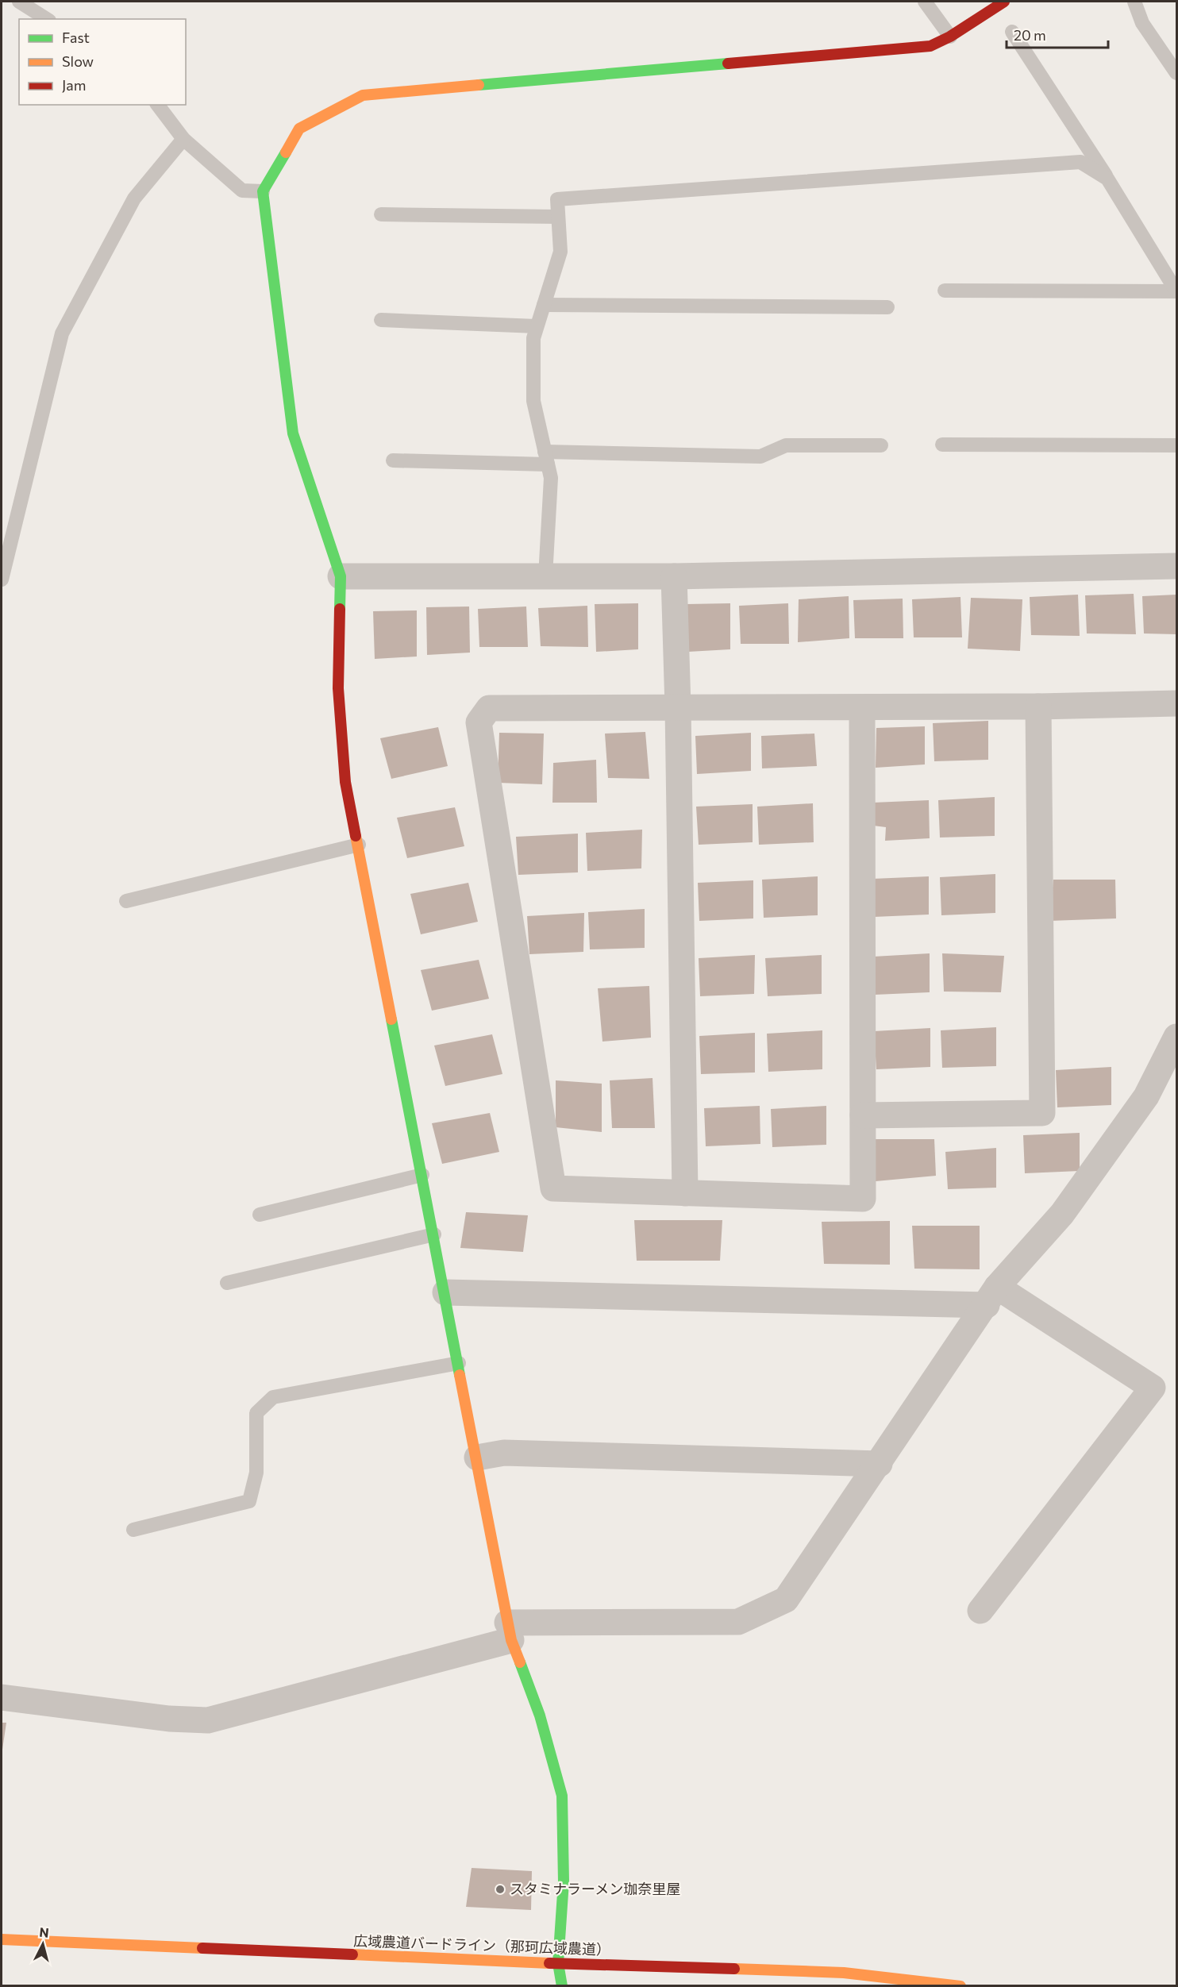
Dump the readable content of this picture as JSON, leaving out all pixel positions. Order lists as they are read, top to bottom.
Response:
{
  "streets": {
    "street": ["広域農道バードライン（那珂広域農道）"]
  },
  "places": ["スタミナラーメン珈奈里屋"],
  "legend": ["Fast", "Slow", "Jam"],
  "scale_bar": "20 m",
  "north": "top"
}
